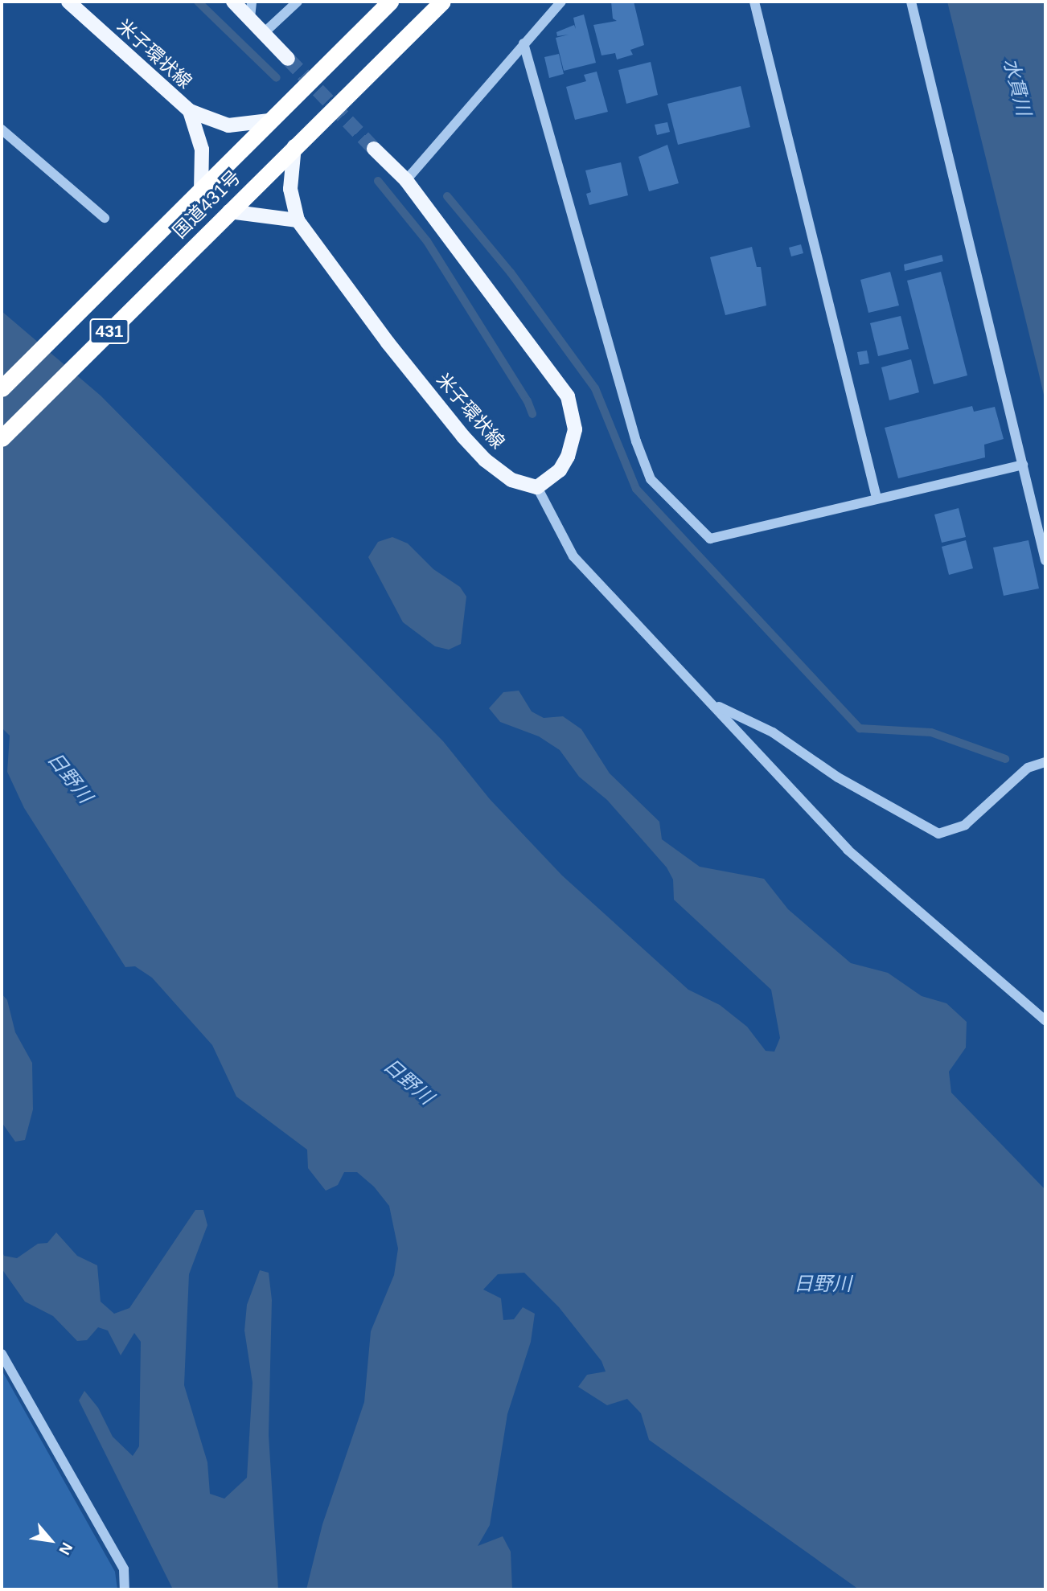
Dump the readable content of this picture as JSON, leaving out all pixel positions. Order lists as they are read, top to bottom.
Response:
{
  "streets": {
    "highway": ["国道431号", "431"],
    "main road": ["米子環状線"]
  },
  "crossings": [
    ["米子環状線", "国道431号"]
  ],
  "water": ["水貫川", "日野川"],
  "north": "bottom right"
}
